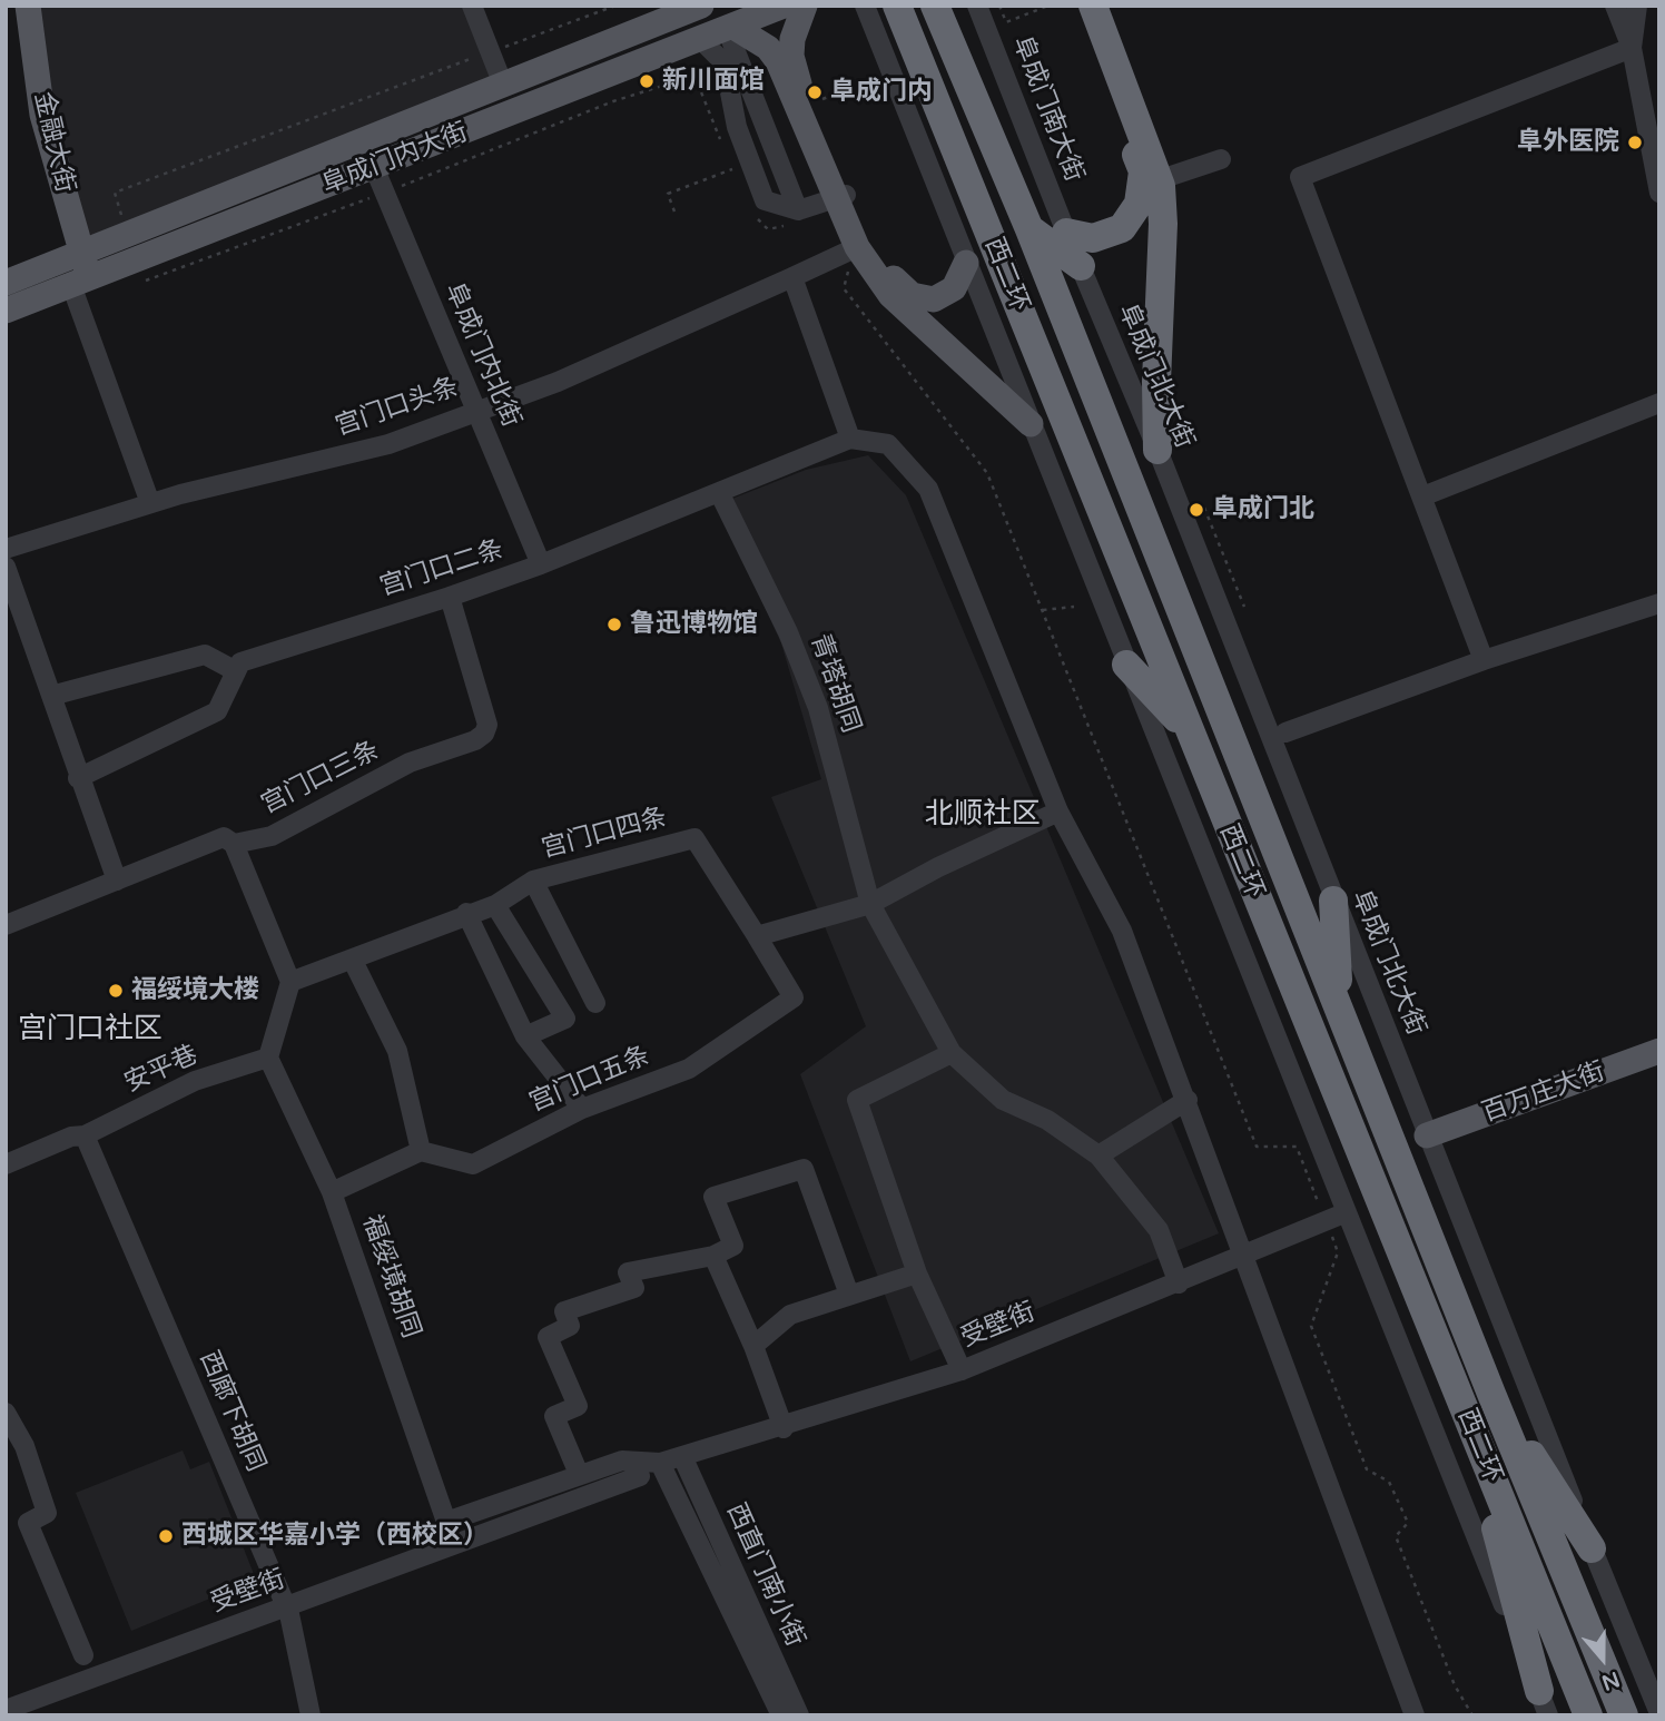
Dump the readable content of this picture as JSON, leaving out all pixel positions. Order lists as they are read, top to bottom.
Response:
{
  "streets": {
    "highway": ["西二环"],
    "main road": ["金融大街", "阜成门内大街", "百万庄大街"],
    "street": [
      "阜成门南大街",
      "阜成门内北街",
      "阜成门北大街",
      "宫门口头条",
      "宫门口二条",
      "青塔胡同",
      "宫门口三条",
      "宫门口四条",
      "安平巷",
      "宫门口五条",
      "福绥境胡同",
      "受壁街",
      "西廊下胡同",
      "西直门南小街"
    ]
  },
  "crossings": [
    ["阜成门南大街", "阜成门北大街"],
    ["金融大街", "阜成门内大街"],
    ["阜成门内大街", "阜成门内北街"],
    ["阜成门内北街", "宫门口头条"],
    ["阜成门内北街", "宫门口二条"],
    ["阜成门北大街", "百万庄大街"],
    ["宫门口二条", "青塔胡同"],
    ["宫门口二条", "宫门口三条"],
    ["青塔胡同", "受壁街"],
    ["宫门口四条", "宫门口五条"],
    ["安平巷", "福绥境胡同"],
    ["安平巷", "西廊下胡同"],
    ["福绥境胡同", "受壁街"],
    ["受壁街", "西直门南小街"]
  ],
  "districts": ["北顺社区", "宫门口社区"],
  "places": [
    "新川面馆",
    "阜成门内",
    "阜外医院",
    "阜成门北",
    "鲁迅博物馆",
    "福绥境大楼",
    "西城区华嘉小学（西校区）"
  ],
  "north": "bottom"
}
